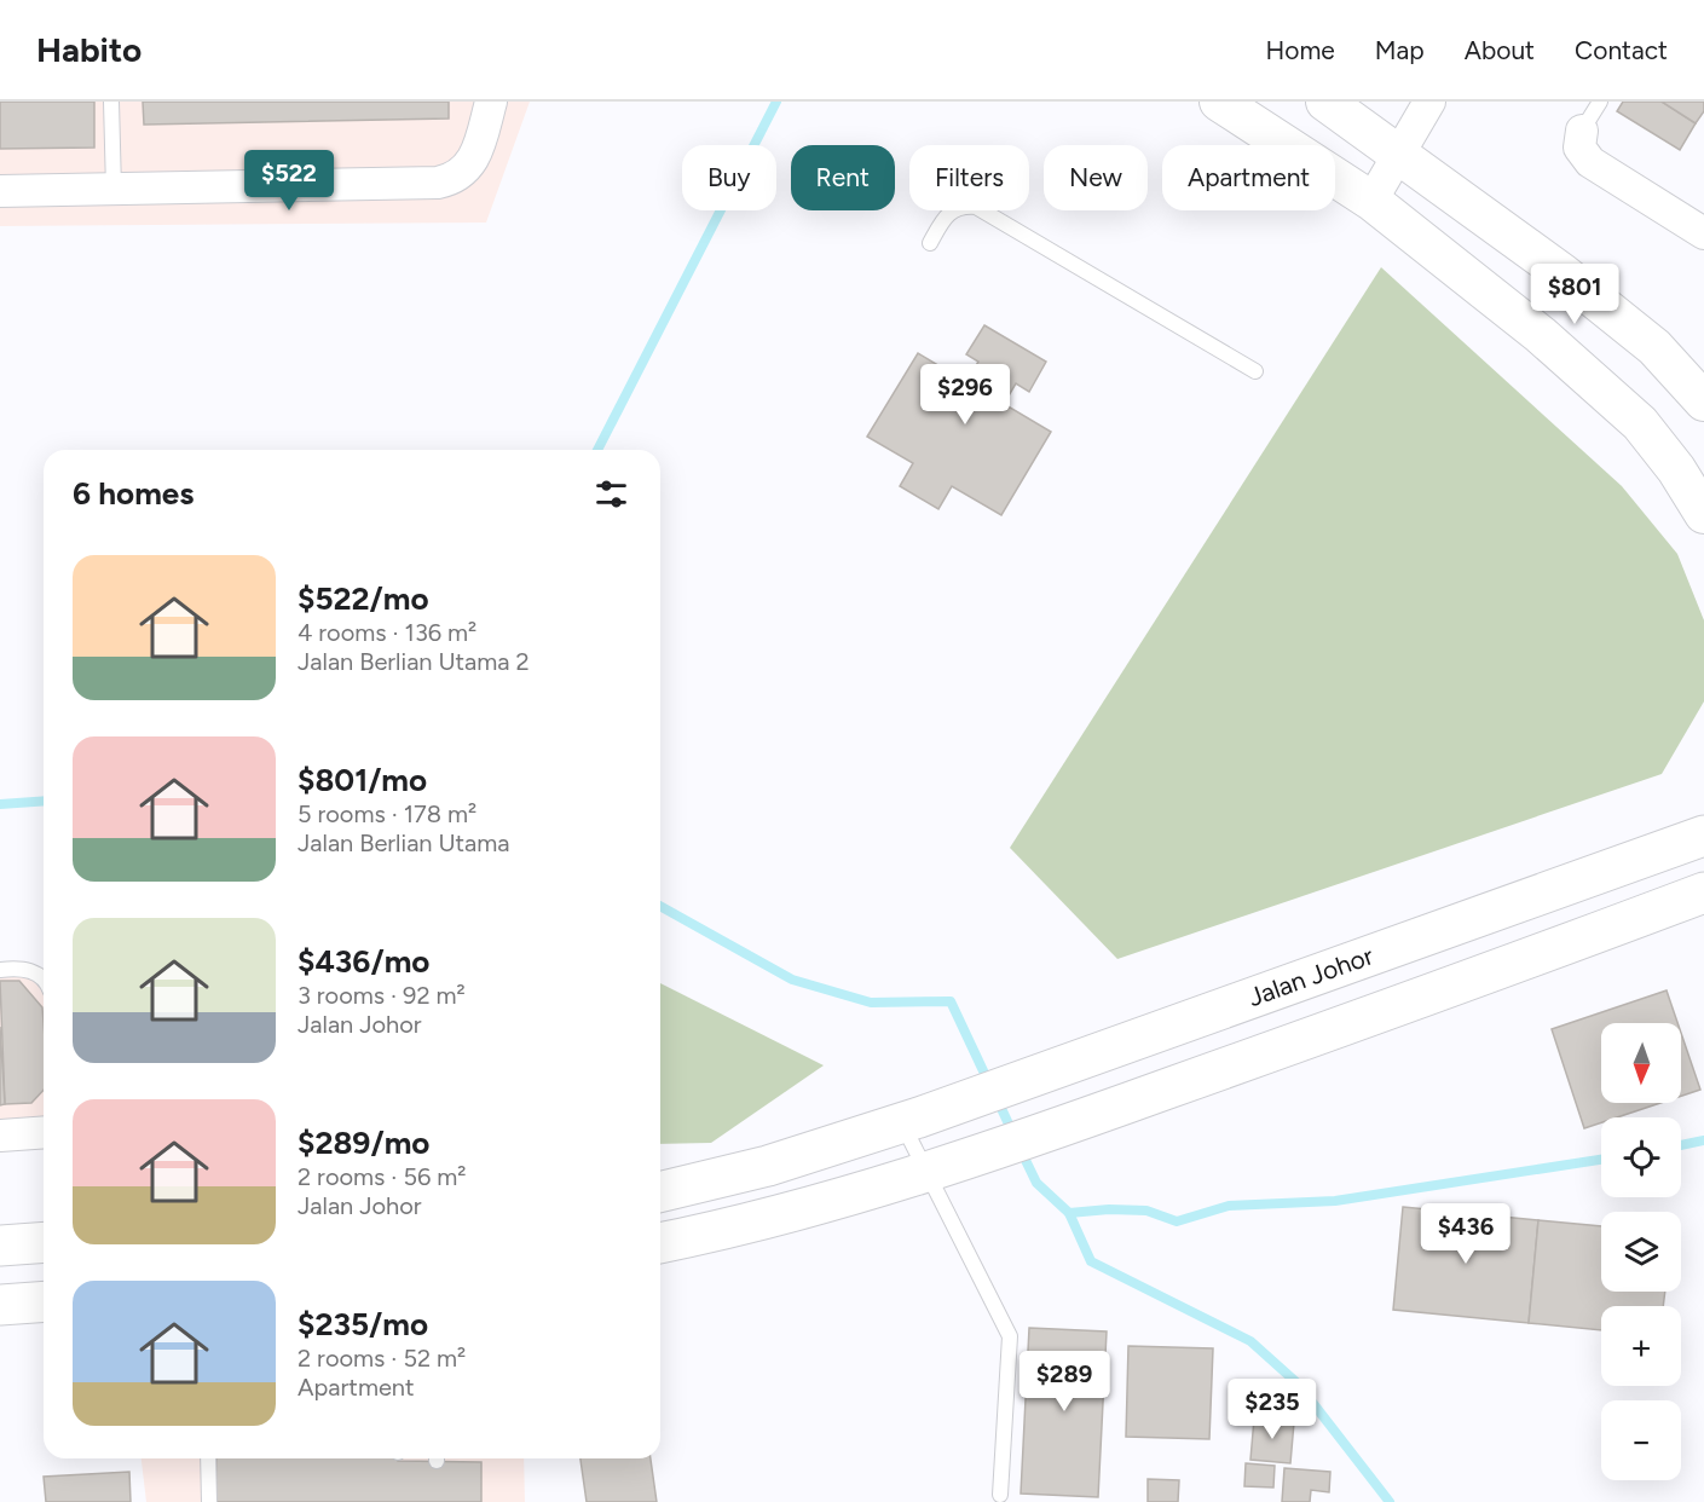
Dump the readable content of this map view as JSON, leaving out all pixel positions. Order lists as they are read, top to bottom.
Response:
{
  "streets": {
    "highway": ["Jalan Johor"]
  },
  "north": "bottom",
  "page": {
    "header": "Habito",
    "nav": [
      "Home",
      "Map",
      "About",
      "Contact"
    ],
    "chip": [
      "Buy",
      "Rent",
      "Filters",
      "New",
      "Apartment"
    ],
    "price": [
      "$522",
      "$801",
      "$296",
      "$436",
      "$289",
      "$235"
    ],
    "heading": "6 homes",
    "list": [
      {
        "name": "$522/mo",
        "note": "4 rooms · 136 m² · Jalan Berlian Utama 2"
      },
      {
        "name": "$801/mo",
        "note": "5 rooms · 178 m² · Jalan Berlian Utama"
      },
      {
        "name": "$436/mo",
        "note": "3 rooms · 92 m² · Jalan Johor"
      },
      {
        "name": "$289/mo",
        "note": "2 rooms · 56 m² · Jalan Johor"
      },
      {
        "name": "$235/mo",
        "note": "2 rooms · 52 m² · Apartment"
      }
    ],
    "map_buttons": ["+", "−"]
  }
}
